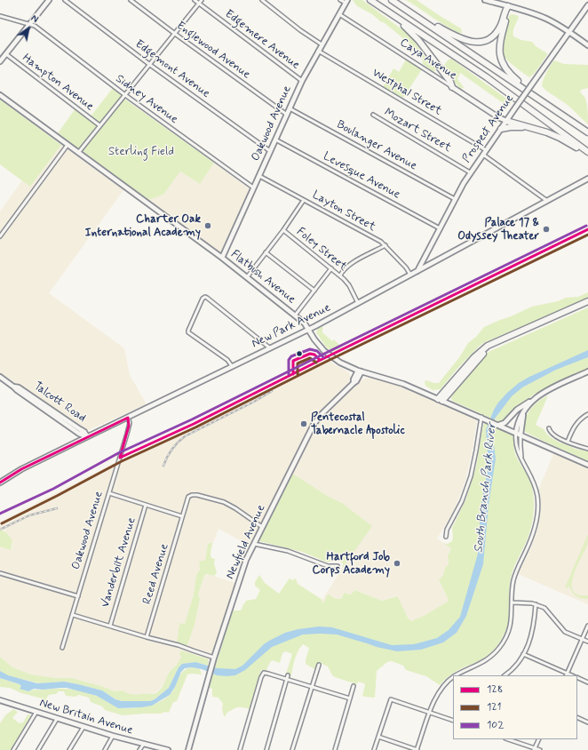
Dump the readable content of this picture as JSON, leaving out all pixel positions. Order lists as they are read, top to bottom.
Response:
{
  "streets": {
    "street": [
      "Edgemere Avenue",
      "Englewood Avenue",
      "Caya Avenue",
      "Edgemont Avenue",
      "Hampton Avenue",
      "Westphal Street",
      "Sidney Avenue",
      "Oakwood Avenue",
      "Prospect Avenue",
      "Mozart Street",
      "Boulanger Avenue",
      "Levesque Avenue",
      "Layton Street",
      "Foley Street",
      "Flatbush Avenue",
      "New Park Avenue",
      "Talcott Road",
      "Newfield Avenue",
      "Vanderbilt Avenue",
      "Reed Avenue",
      "New Britain Avenue"
    ]
  },
  "crossings": [
    ["Edgemere Avenue", "Oakwood Avenue"],
    ["Englewood Avenue", "Oakwood Avenue"],
    ["Caya Avenue", "Oakwood Avenue"],
    ["Caya Avenue", "Prospect Avenue"],
    ["Edgemont Avenue", "Oakwood Avenue"],
    ["Westphal Street", "Oakwood Avenue"],
    ["Westphal Street", "Prospect Avenue"],
    ["Sidney Avenue", "Oakwood Avenue"],
    ["Oakwood Avenue", "Boulanger Avenue"],
    ["Oakwood Avenue", "Levesque Avenue"],
    ["Oakwood Avenue", "Layton Street"],
    ["Oakwood Avenue", "Flatbush Avenue"],
    ["Oakwood Avenue", "New Park Avenue"],
    ["Prospect Avenue", "Mozart Street"],
    ["Prospect Avenue", "Boulanger Avenue"],
    ["Prospect Avenue", "Levesque Avenue"],
    ["Prospect Avenue", "New Park Avenue"],
    ["Layton Street", "New Park Avenue"],
    ["Foley Street", "New Park Avenue"],
    ["Flatbush Avenue", "New Park Avenue"],
    ["Flatbush Avenue", "Newfield Avenue"],
    ["New Park Avenue", "Talcott Road"],
    ["Newfield Avenue", "Reed Avenue"]
  ],
  "water": ["South Branch Park River"],
  "parks": ["Sterling Field"],
  "places": [
    "Charter Oak International Academy",
    "Palace 17 & Odyssey Theater",
    "Pentecostal Tabernacle Apostolic",
    "Hartford Job Corps Academy"
  ],
  "lines": ["transit line 102", "transit line 128", "transit line 121"],
  "legend": ["128", "121", "102"],
  "north": "top right"
}
